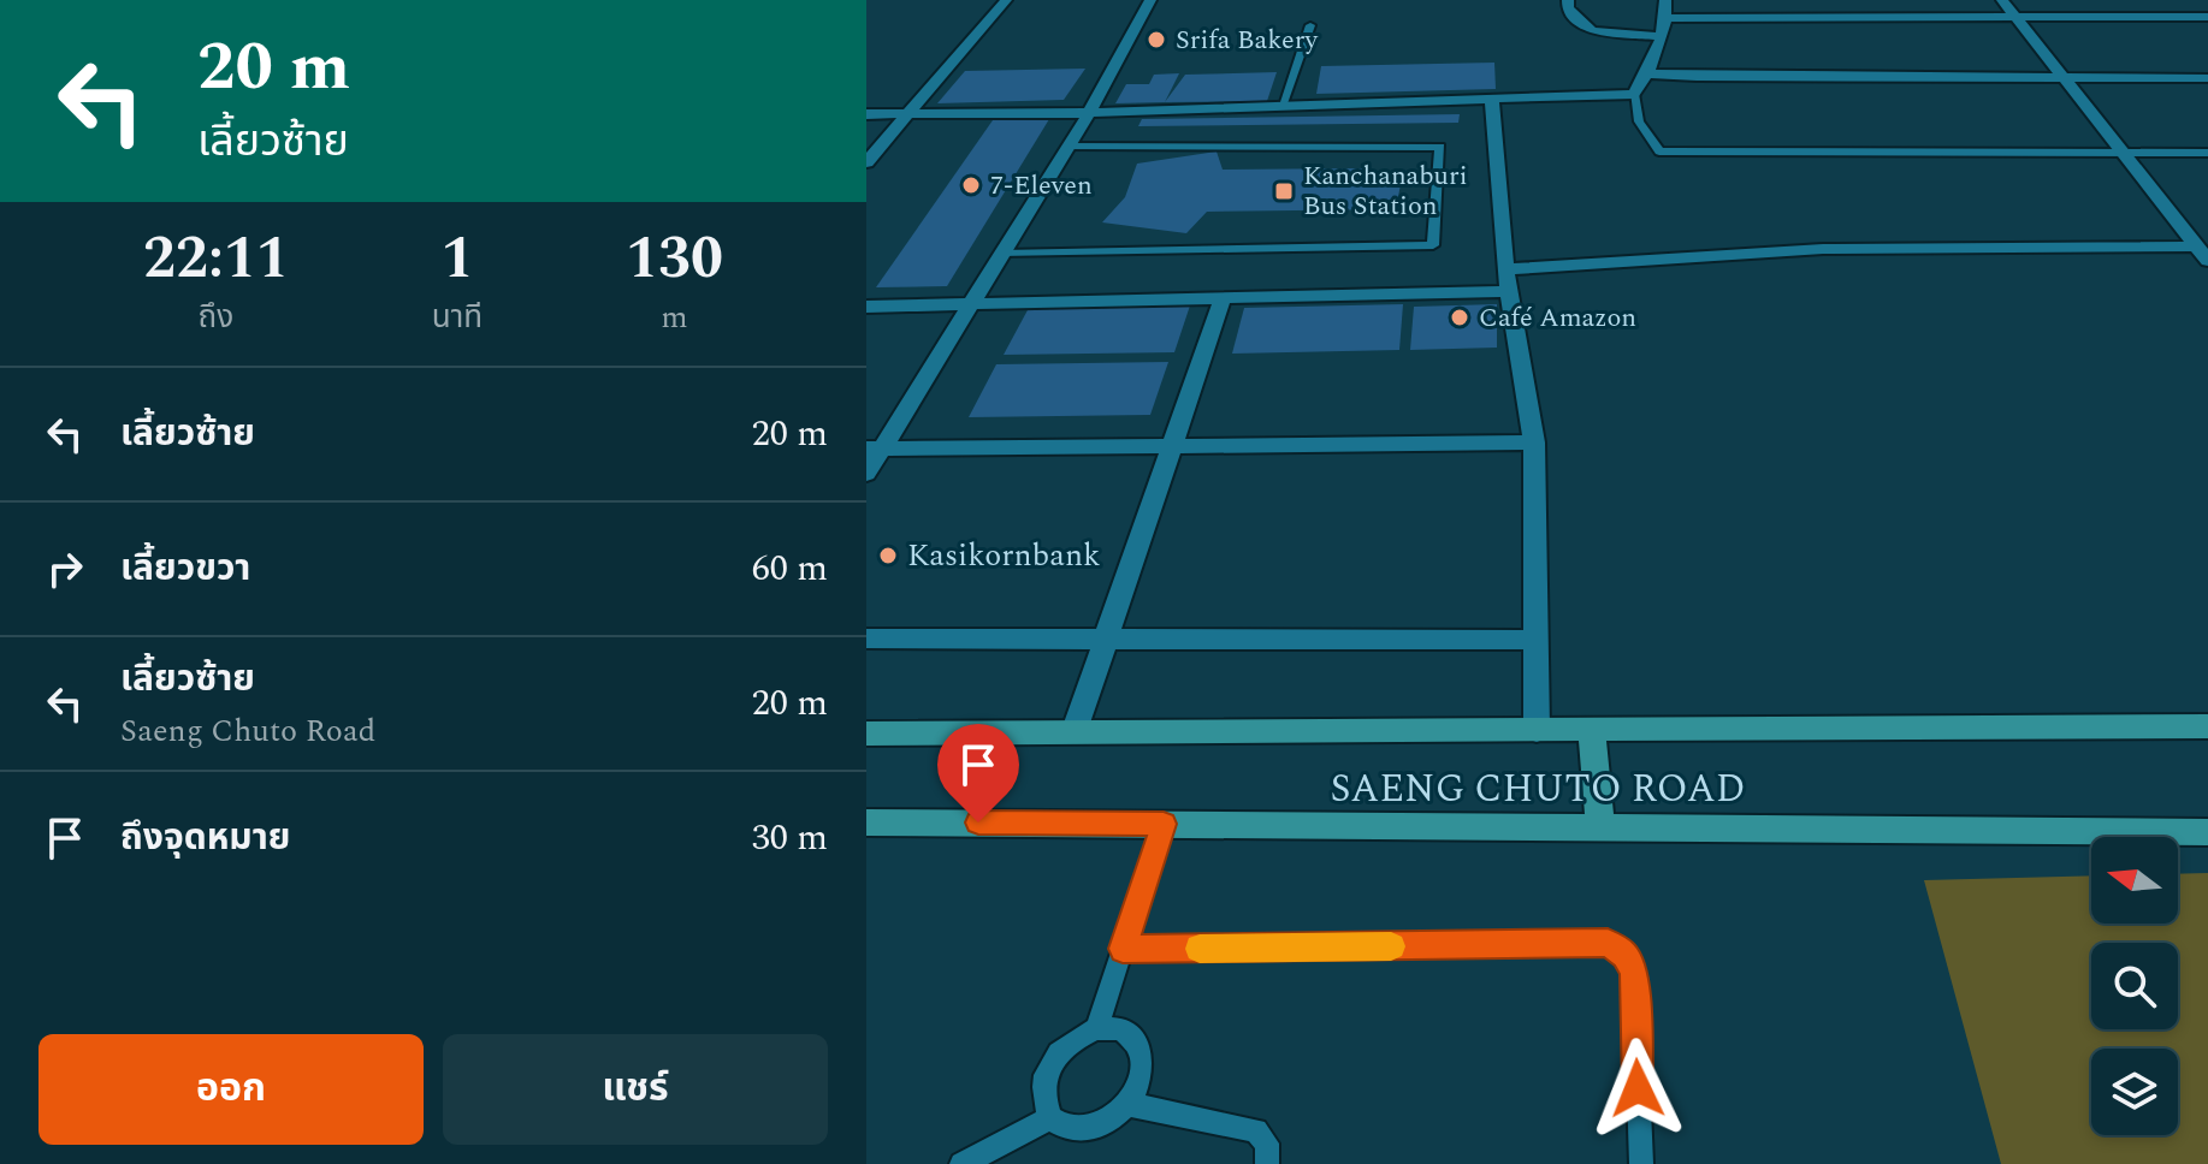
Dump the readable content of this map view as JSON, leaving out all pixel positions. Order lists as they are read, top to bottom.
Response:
{
  "streets": {
    "main road": ["SAENG CHUTO ROAD"]
  },
  "places": {
    "other": [
      "Srifa Bakery",
      "7-Eleven",
      "Café Amazon",
      "Kasikornbank"
    ],
    "transit": ["Kanchanaburi Bus Station"]
  },
  "north": "left",
  "page": {
    "turn": ["20 m", "เลี้ยวซ้าย"],
    "eta": [
      "22:11",
      "ถึง",
      "1",
      "นาที",
      "130",
      "m"
    ],
    "list": [
      {
        "name": "เลี้ยวซ้าย",
        "value": "20 m"
      },
      {
        "name": "เลี้ยวขวา",
        "value": "60 m"
      },
      {
        "name": "เลี้ยวซ้าย",
        "note": "Saeng Chuto Road",
        "value": "20 m"
      },
      {
        "name": "ถึงจุดหมาย",
        "value": "30 m"
      }
    ],
    "buttons": ["ออก", "แชร์"]
  }
}
